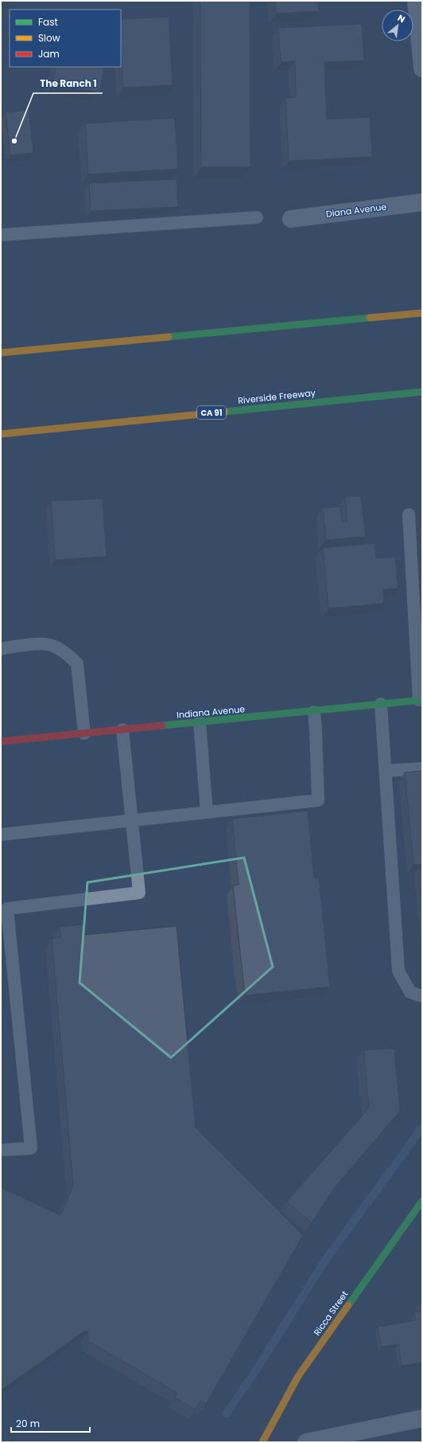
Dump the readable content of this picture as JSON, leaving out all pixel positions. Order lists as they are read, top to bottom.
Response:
{
  "streets": {
    "main road": [
      "Riverside Freeway",
      "CA 91",
      "Indiana Avenue",
      "Ricca Street"
    ],
    "street": ["Diana Avenue"]
  },
  "places": ["The Ranch 1"],
  "legend": ["Fast", "Slow", "Jam"],
  "scale_bar": "20 m",
  "north": "top right"
}
